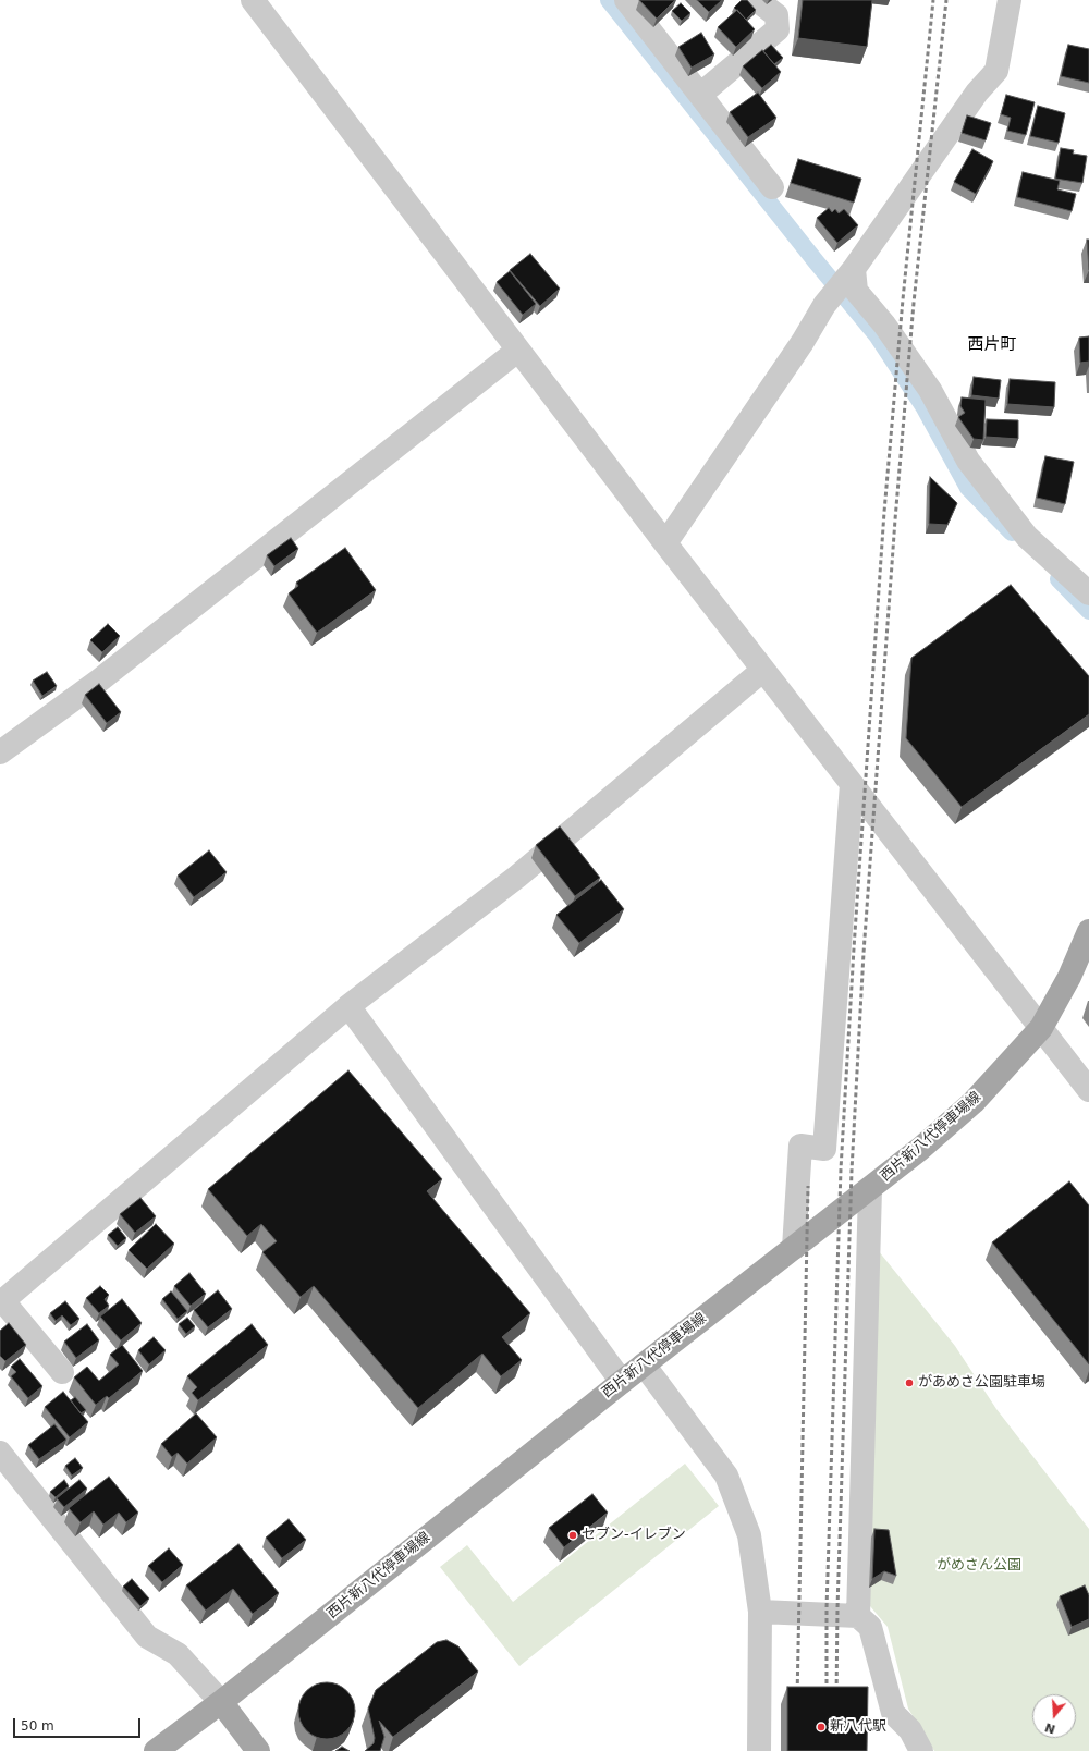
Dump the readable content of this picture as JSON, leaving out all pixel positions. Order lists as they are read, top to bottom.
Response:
{
  "streets": {
    "main road": ["西片新八代停車場線"]
  },
  "districts": ["西片町"],
  "parks": ["がめさん公園"],
  "places": ["があめさ公園駐車場", "セブン-イレブン", "新八代駅"],
  "scale_bar": "50 m",
  "north": "bottom"
}
